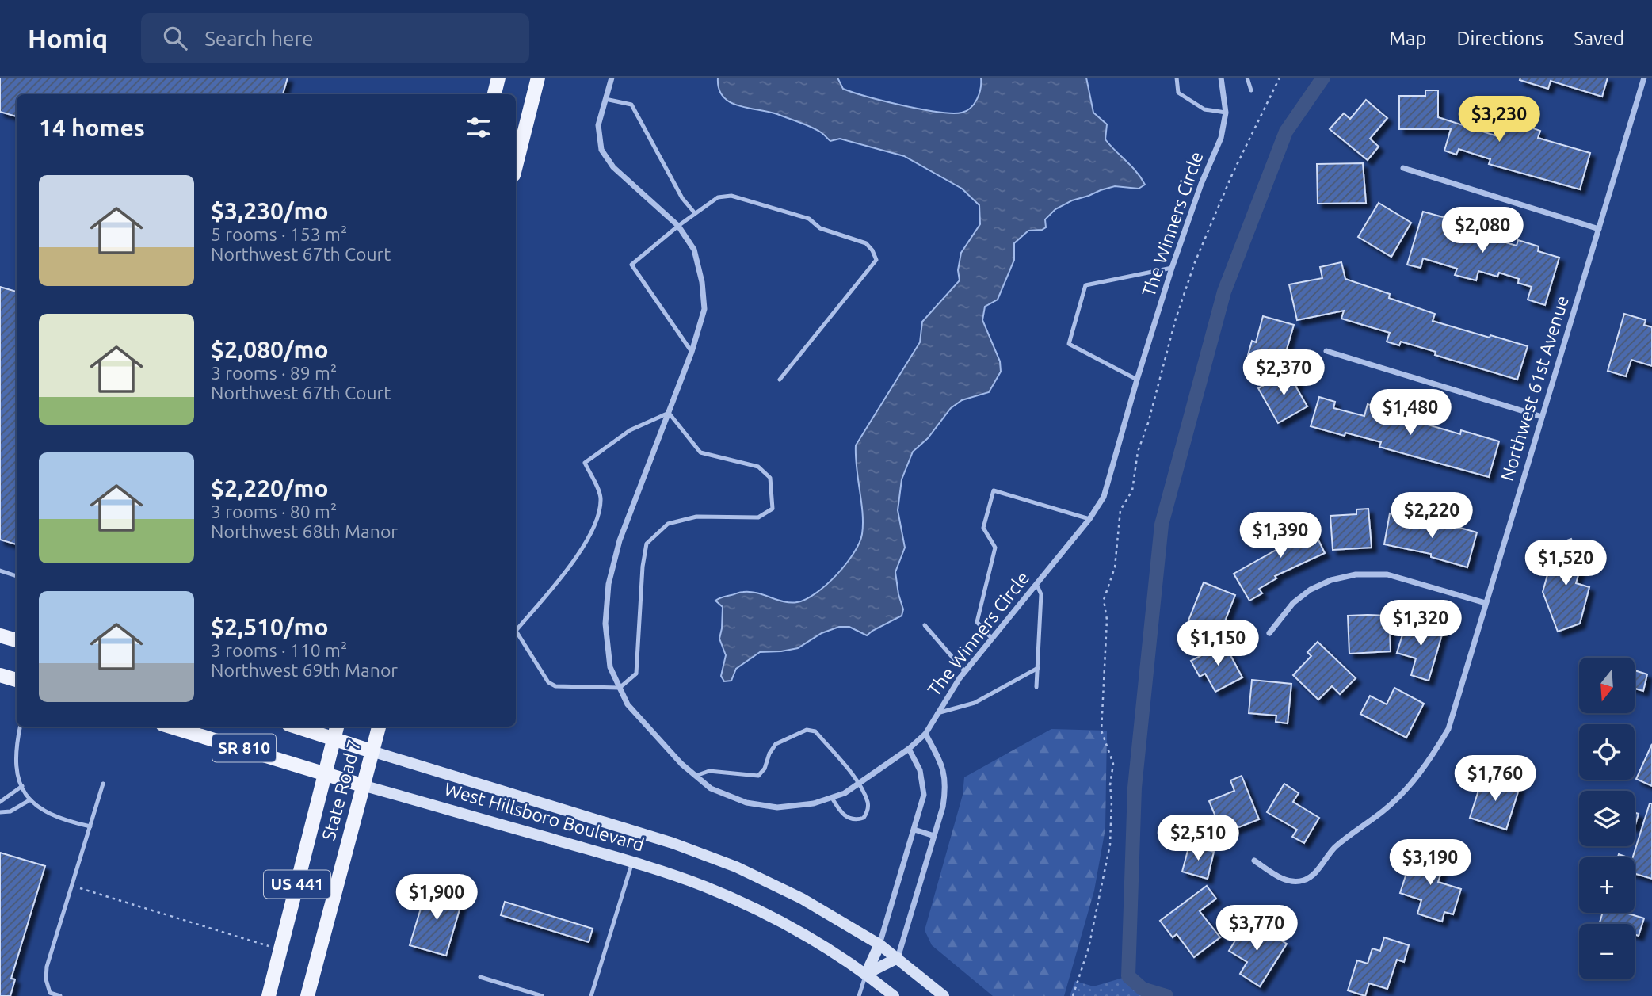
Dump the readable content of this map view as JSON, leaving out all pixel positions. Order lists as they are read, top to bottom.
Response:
{
  "streets": {
    "main road": [
      "SR 810",
      "State Road 7",
      "West Hillsboro Boulevard",
      "US 441"
    ],
    "street": ["The Winners Circle", "Northwest 61st Avenue"]
  },
  "crossings": [
    ["State Road 7", "West Hillsboro Boulevard"]
  ],
  "north": "bottom",
  "page": {
    "header": "Homiq",
    "search": "Search here",
    "nav": ["Map", "Directions", "Saved"],
    "heading": "14 homes",
    "price": [
      "$3,230",
      "$2,080",
      "$2,370",
      "$1,480",
      "$2,220",
      "$1,390",
      "$1,520",
      "$1,320",
      "$1,150",
      "$1,760",
      "$2,510",
      "$3,190",
      "$1,900",
      "$3,770"
    ],
    "list": [
      {
        "name": "$3,230/mo",
        "note": "5 rooms · 153 m² · Northwest 67th Court"
      },
      {
        "name": "$2,080/mo",
        "note": "3 rooms · 89 m² · Northwest 67th Court"
      },
      {
        "name": "$2,220/mo",
        "note": "3 rooms · 80 m² · Northwest 68th Manor"
      },
      {
        "name": "$2,510/mo",
        "note": "3 rooms · 110 m² · Northwest 69th Manor"
      }
    ],
    "map_buttons": ["+", "−"]
  }
}
